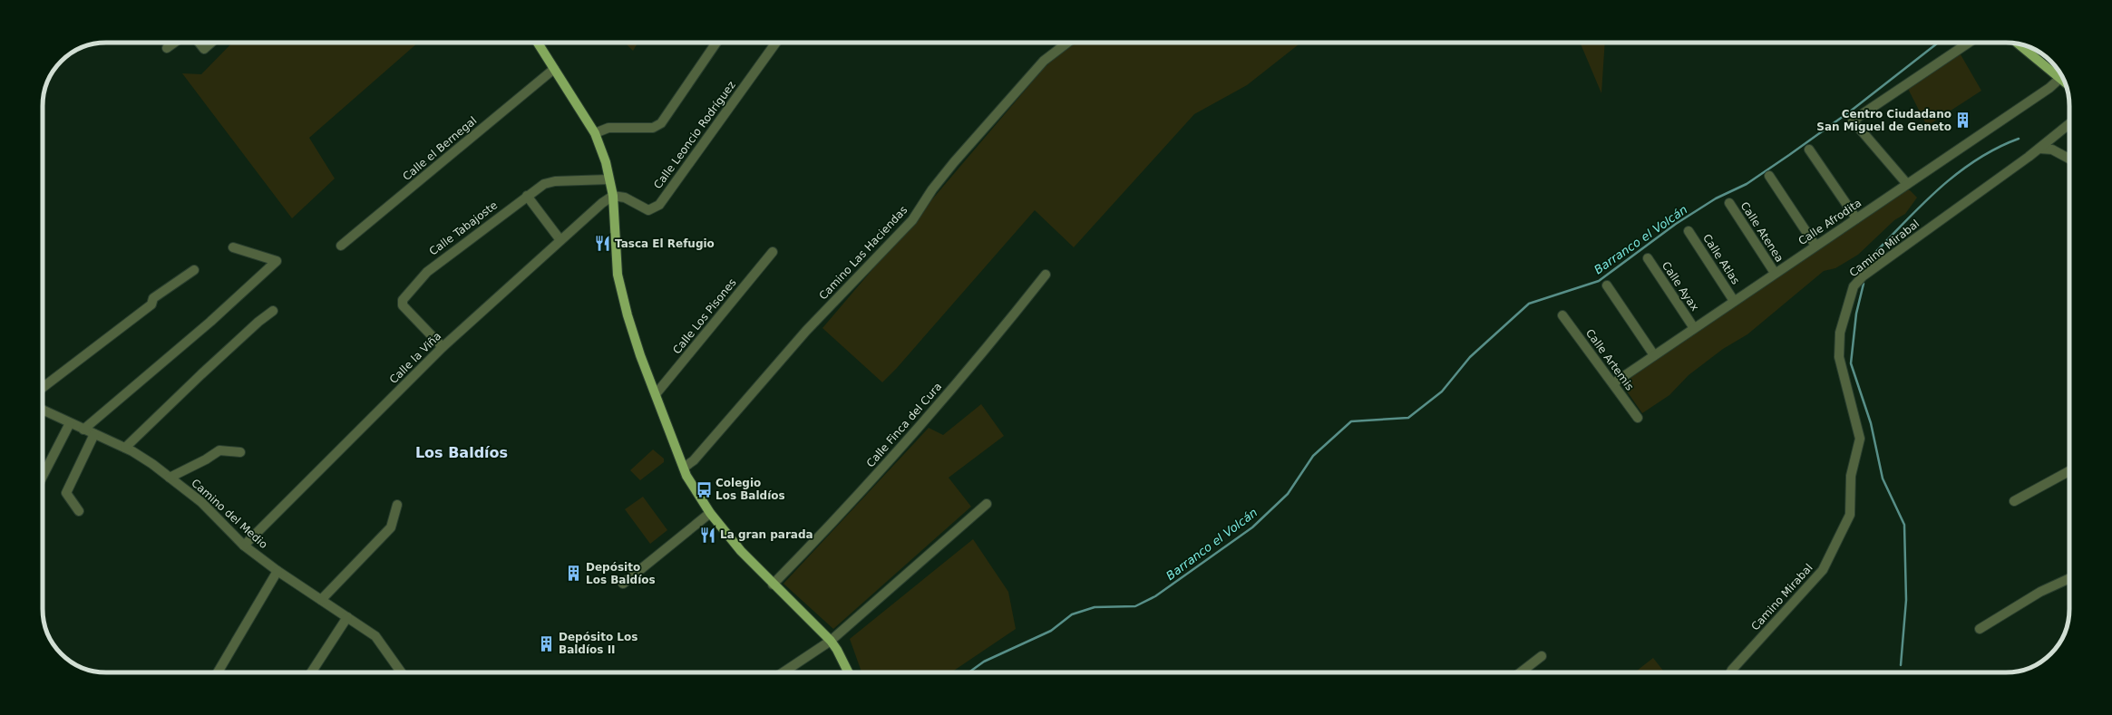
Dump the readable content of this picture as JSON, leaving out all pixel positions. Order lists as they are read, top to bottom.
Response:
{
  "streets": {
    "street": [
      "Calle Leoncio Rodríguez",
      "Calle el Bernegal",
      "Calle Afrodita",
      "Calle Tabajoste",
      "Calle Atenea",
      "Camino Mirabal",
      "Camino Las Haciendas",
      "Calle Atlas",
      "Calle Ayax",
      "Calle Los Pisones",
      "Calle la Viña",
      "Calle Artemis",
      "Calle Finca del Cura",
      "Camino del Medio"
    ]
  },
  "crossings": [
    ["Calle Leoncio Rodríguez", "Calle la Viña"],
    ["Calle Afrodita", "Calle Atenea"],
    ["Calle Afrodita", "Calle Atlas"],
    ["Calle Afrodita", "Calle Ayax"],
    ["Calle Afrodita", "Calle Artemis"],
    ["Calle Tabajoste", "Calle la Viña"],
    ["Calle la Viña", "Camino del Medio"]
  ],
  "districts": ["Los Baldíos"],
  "water": ["Barranco el Volcán"],
  "places": {
    "building": ["Centro Ciudadano San Miguel de Geneto", "Depósito Los Baldíos", "Depósito Los Baldíos II"],
    "restaurant": ["Tasca El Refugio", "La gran parada"],
    "bus stop": ["Colegio Los Baldíos"]
  }
}
